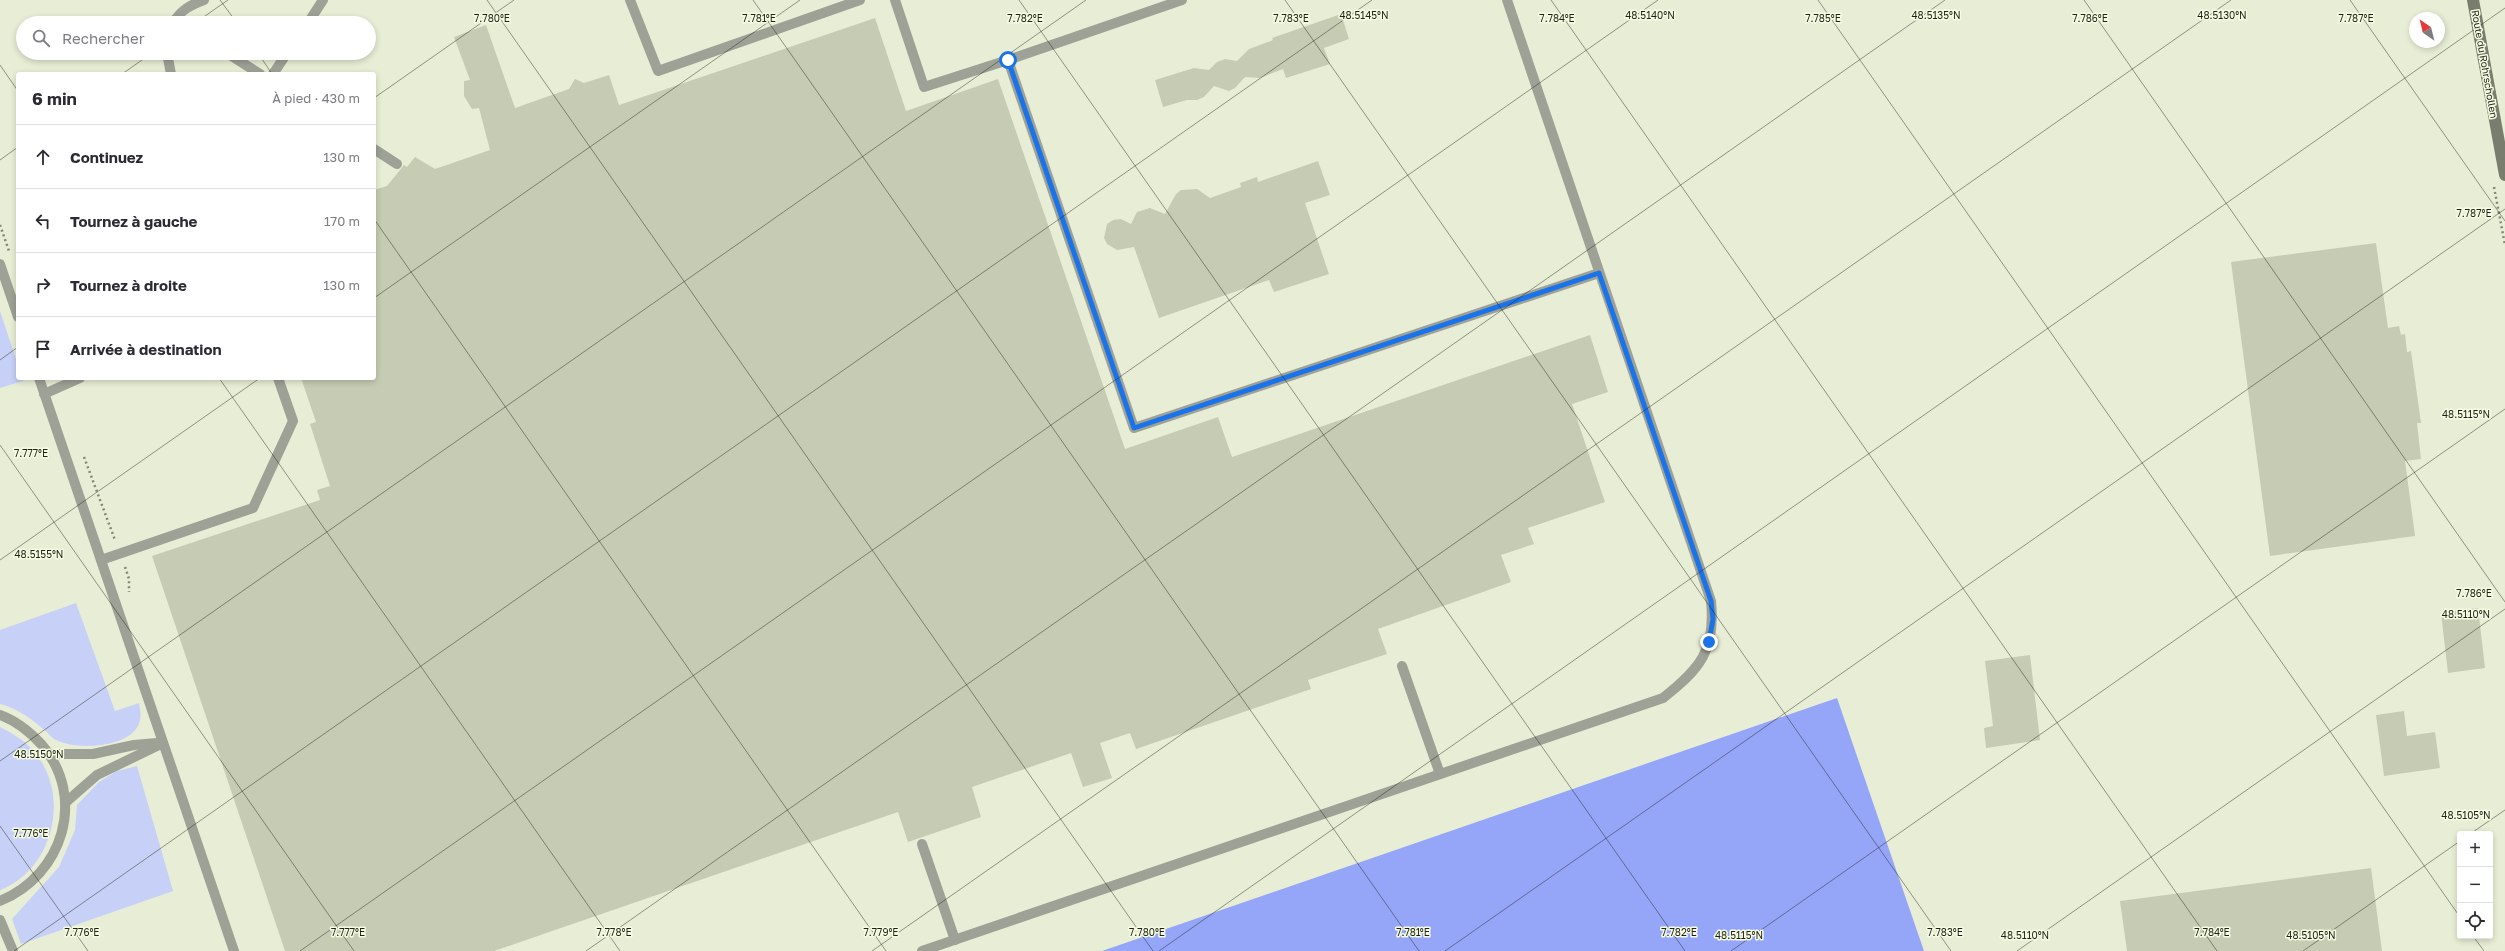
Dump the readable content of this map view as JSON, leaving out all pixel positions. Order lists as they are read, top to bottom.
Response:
{
  "streets": {
    "street": ["Route du Rohrschollen"]
  },
  "north": "top left",
  "page": {
    "search": "Rechercher",
    "heading": ["6 min", "À pied · 430 m"],
    "list": [
      ["Continuez", "130 m"],
      ["Tournez à gauche", "170 m"],
      ["Tournez à droite", "130 m"],
      "Arrivée à destination"
    ],
    "map_buttons": ["+", "−"]
  },
  "coordinates": [
    "48.5145°N",
    "48.5140°N",
    "48.5135°N",
    "48.5130°N",
    "7.780°E",
    "7.782°E",
    "7.783°E",
    "7.784°E",
    "7.785°E",
    "7.781°E",
    "7.786°E",
    "7.787°E",
    "48.5115°N",
    "7.777°E",
    "48.5155°N",
    "48.5110°N",
    "48.5150°N",
    "48.5105°N",
    "7.776°E",
    "7.778°E",
    "7.779°E"
  ]
}
